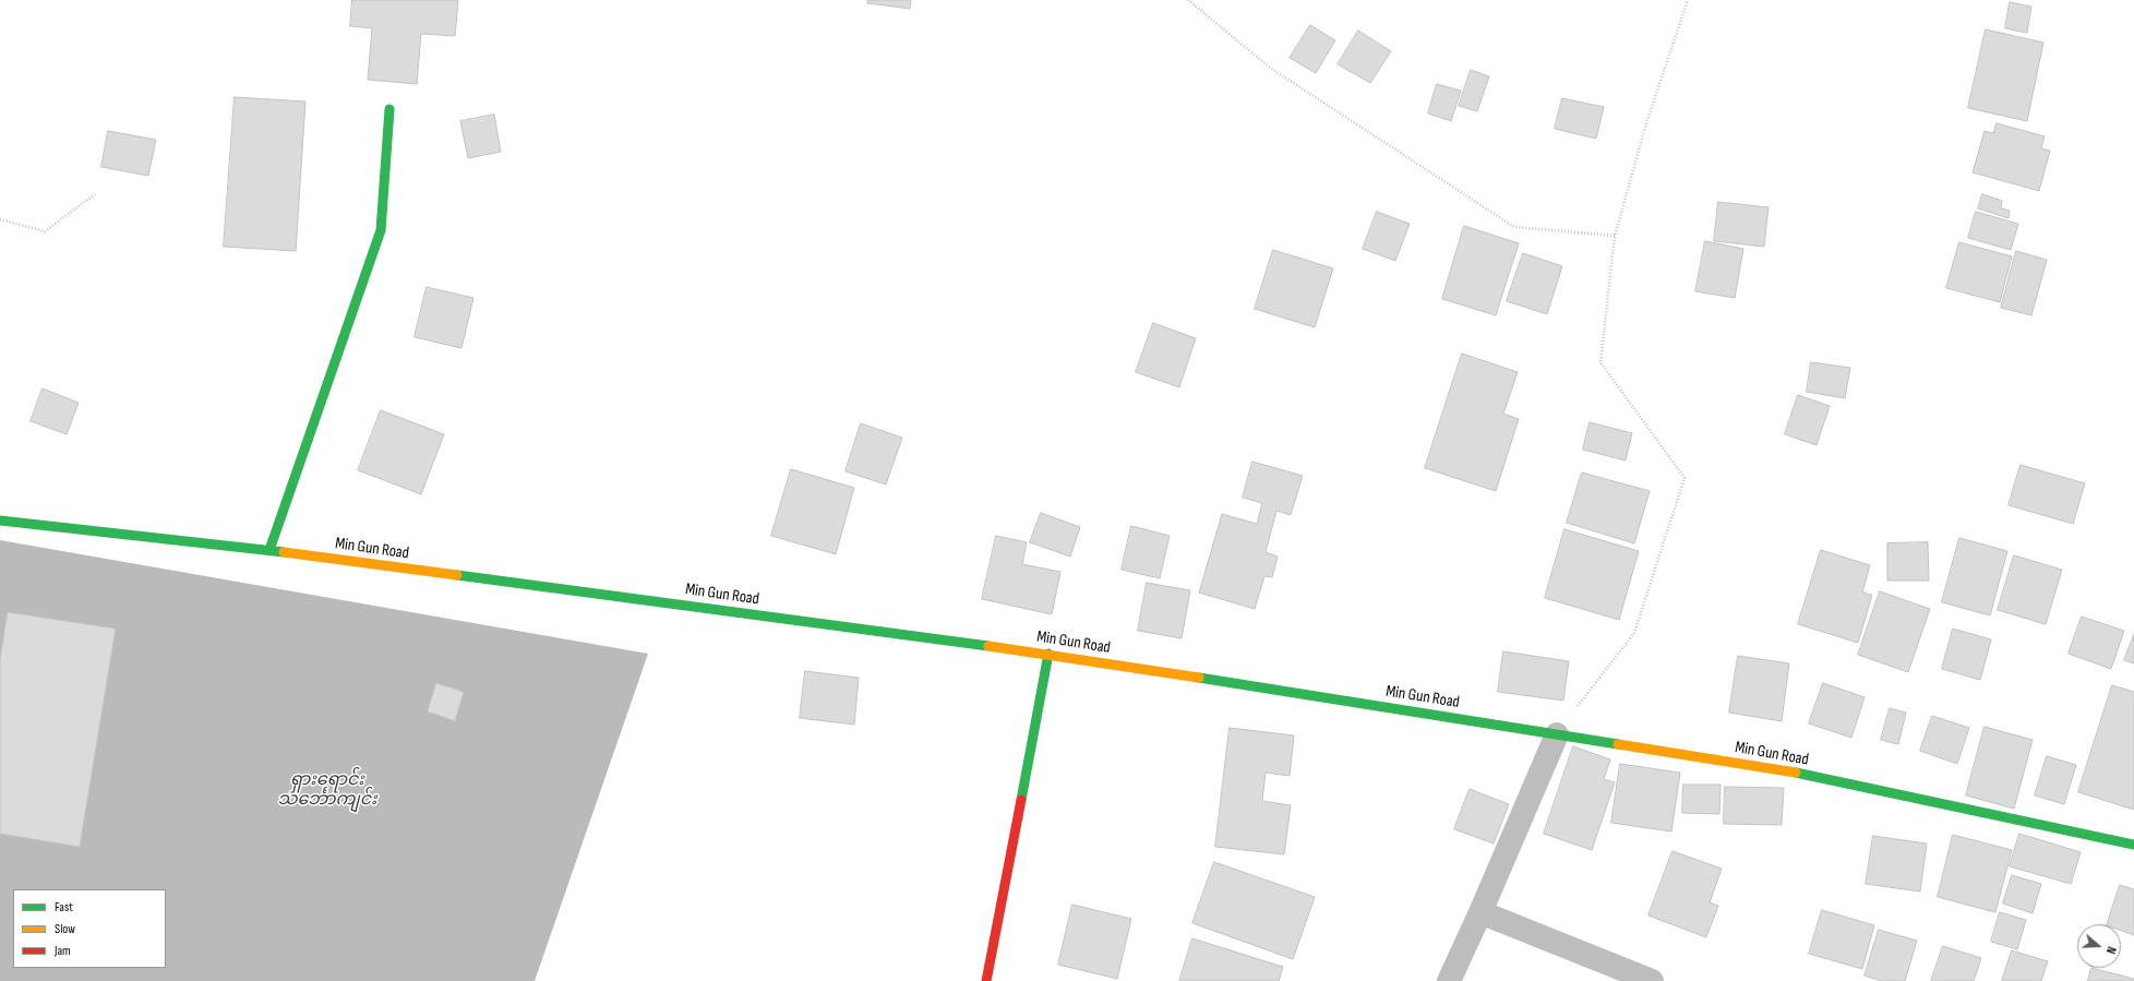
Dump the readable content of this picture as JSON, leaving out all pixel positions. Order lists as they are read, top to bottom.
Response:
{
  "streets": {
    "street": ["Min Gun Road"]
  },
  "water": ["ရှားရောင်း သင်္ဘောကျင်း"],
  "legend": ["Fast", "Slow", "Jam"],
  "north": "right"
}
